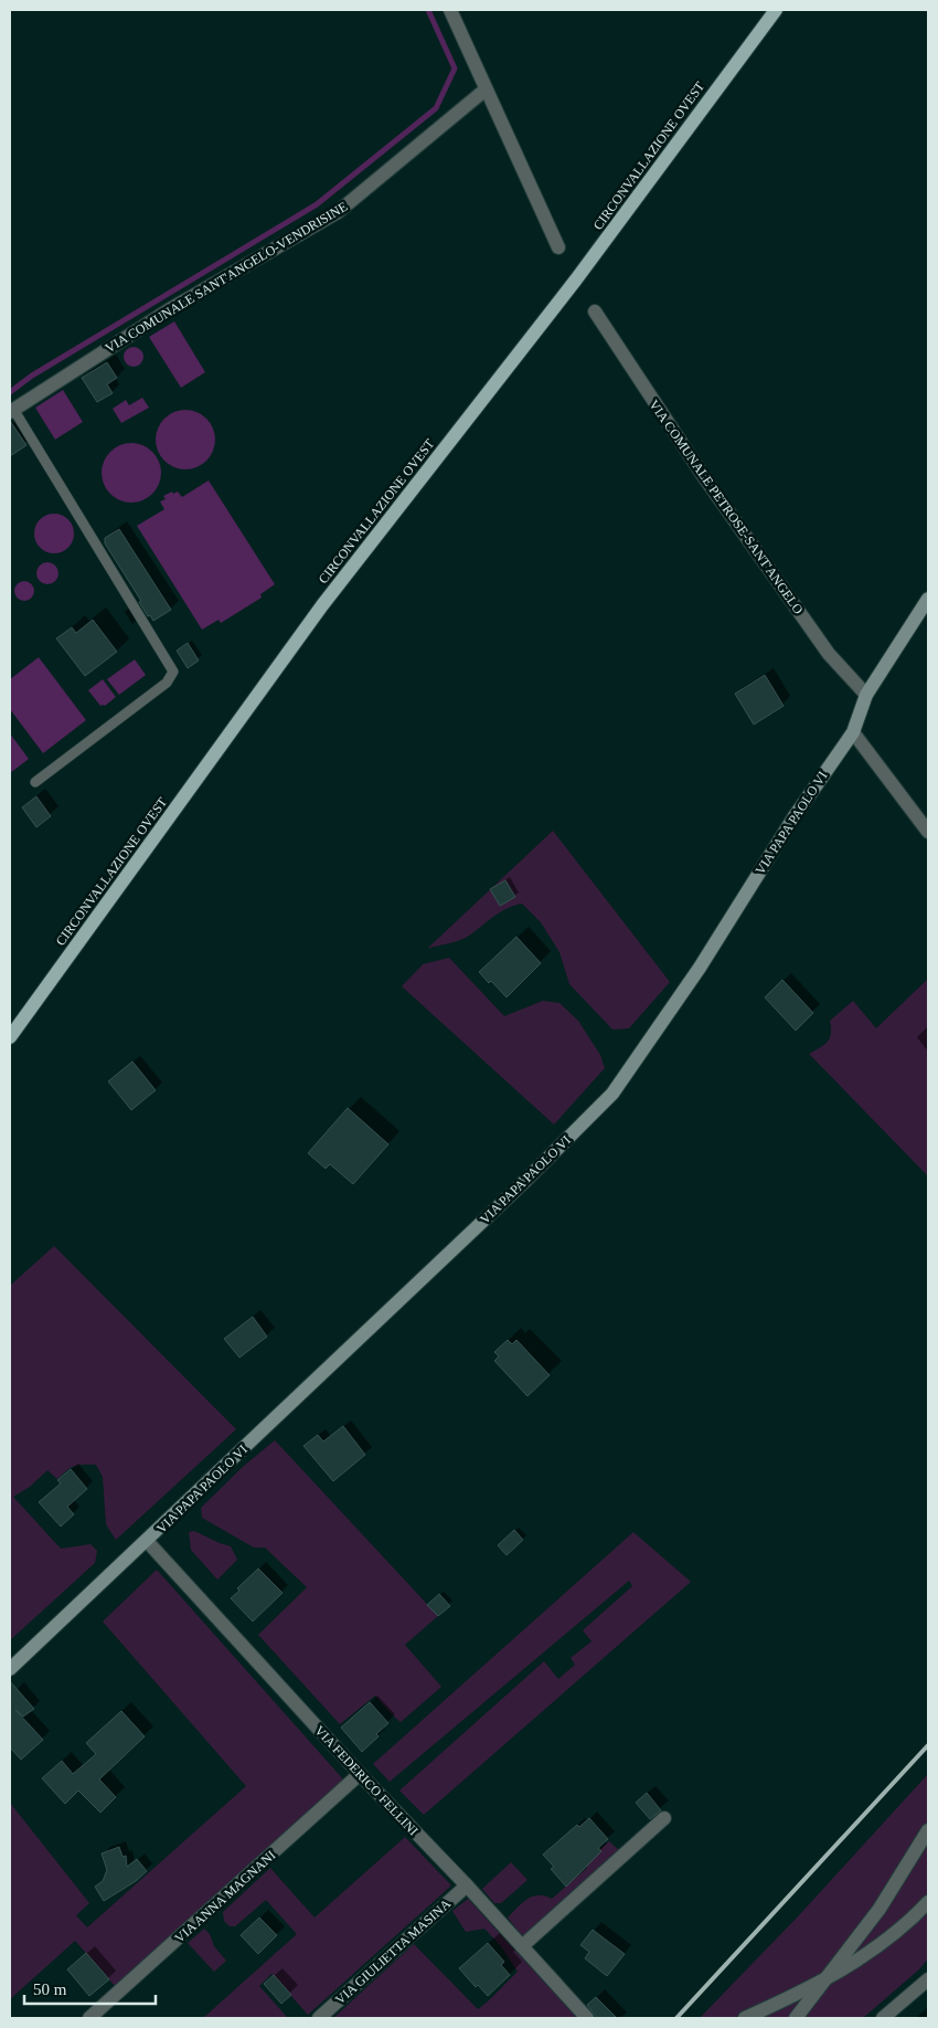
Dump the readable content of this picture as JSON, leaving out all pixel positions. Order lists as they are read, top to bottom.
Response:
{
  "streets": {
    "main road": ["CIRCONVALLAZIONE OVEST"],
    "street": [
      "VIA COMUNALE SANT'ANGELO-VENDRISINE",
      "VIA COMUNALE PETROSE-SANT'ANGELO",
      "VIA PAPA PAOLO VI",
      "VIA FEDERICO FELLINI",
      "VIA ANNA MAGNANI",
      "VIA GIULIETTA MASINA"
    ]
  },
  "crossings": [
    ["VIA COMUNALE PETROSE-SANT'ANGELO", "VIA PAPA PAOLO VI"],
    ["VIA PAPA PAOLO VI", "VIA FEDERICO FELLINI"],
    ["VIA FEDERICO FELLINI", "VIA ANNA MAGNANI"],
    ["VIA FEDERICO FELLINI", "VIA GIULIETTA MASINA"]
  ],
  "scale_bar": "50 m"
}
